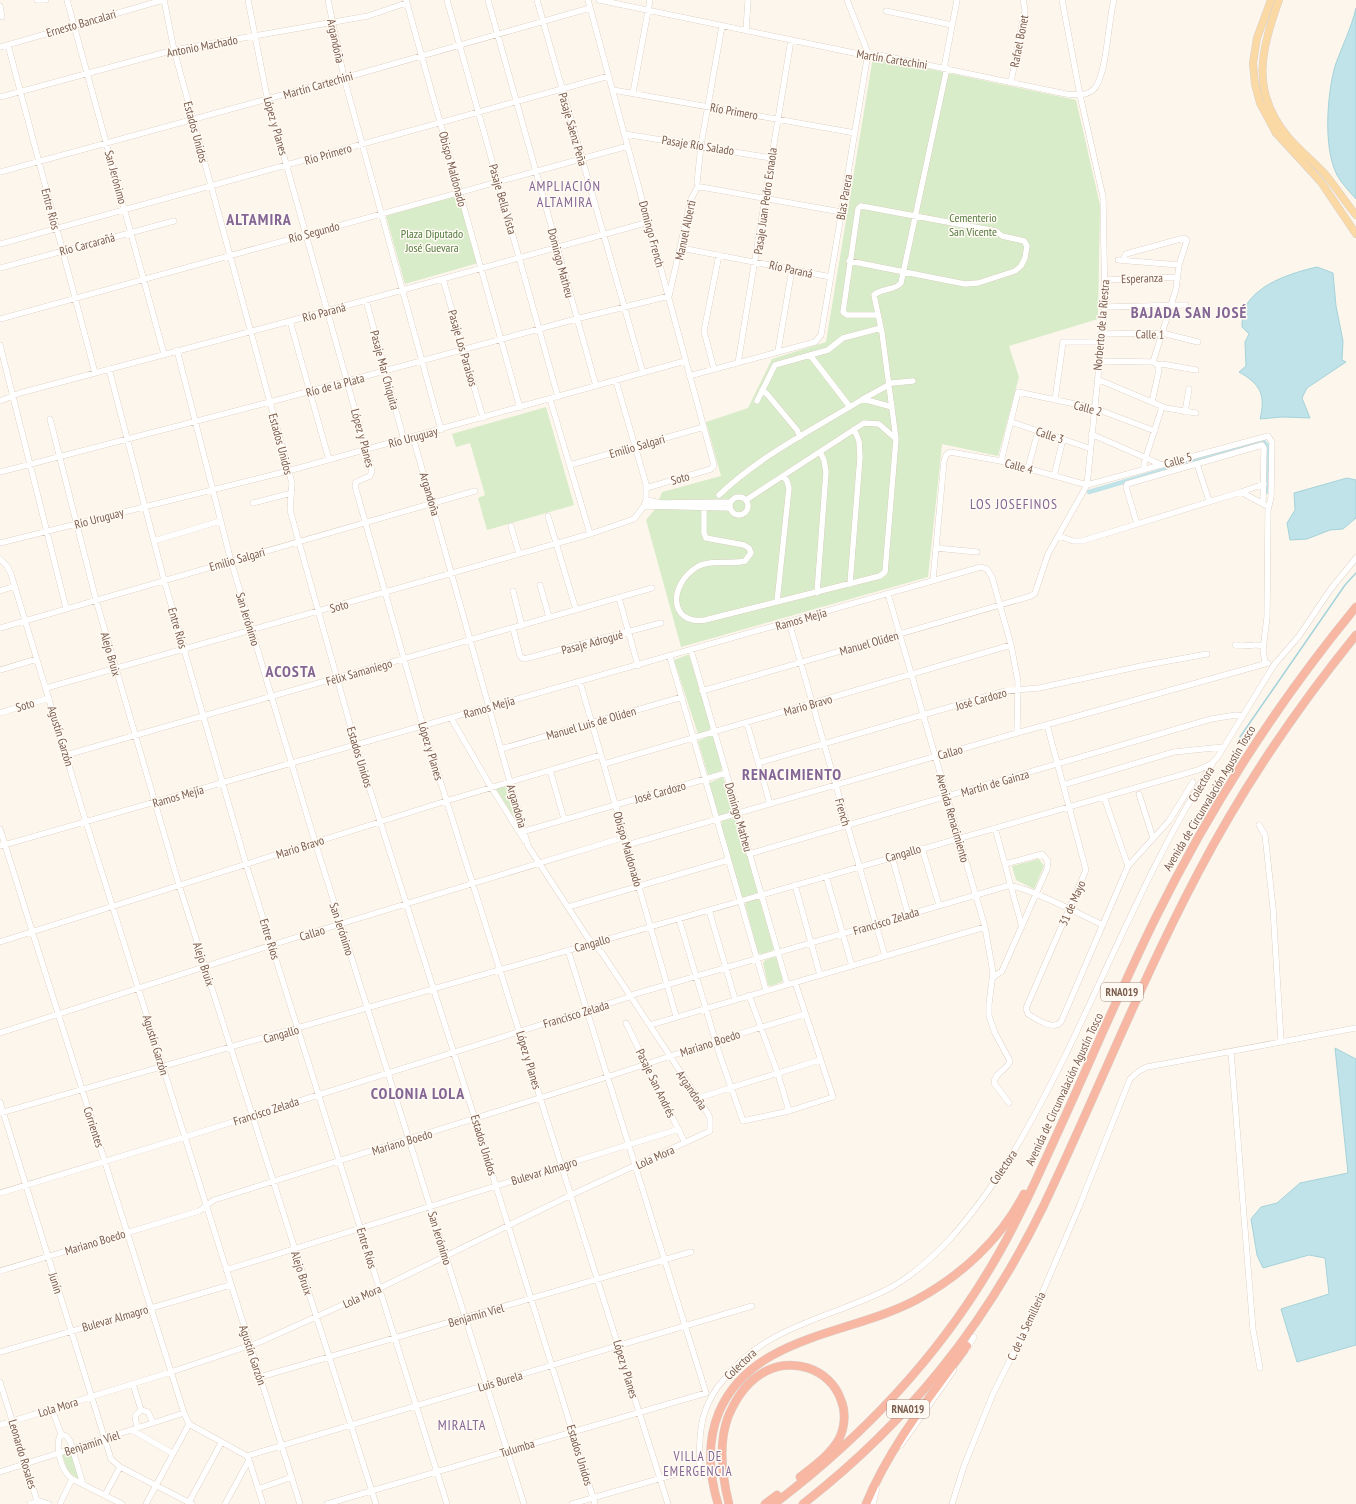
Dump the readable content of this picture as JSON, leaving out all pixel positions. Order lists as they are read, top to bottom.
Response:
{
  "streets": {
    "highway": ["Avenida de Circunvalación Agustín Tosco", "RNA019"],
    "street": [
      "Ernesto Bancalari",
      "Argandoña",
      "Rafael Bonet",
      "Antonio Machado",
      "Martín Cartechini",
      "Río Primero",
      "López y Planes",
      "Pasaje Sáenz Peña",
      "Estados Unidos",
      "Pasaje Río Salado",
      "Obispo Maldonado",
      "San Jerónimo",
      "Blas Parera",
      "Pasaje Bella Vista",
      "Pasaje Juan Pedro Esnaola",
      "Entre Ríos",
      "Manuel Alberti",
      "Río Segundo",
      "Domingo French",
      "Río Carcarañá",
      "Domingo Matheu",
      "Río Paraná",
      "Esperanza",
      "Norberto de la Riestra",
      "Calle 1",
      "Pasaje Los Paraisos",
      "Pasaje Mar Chiquita",
      "Río de la Plata",
      "Calle 2",
      "Calle 3",
      "Río Uruguay",
      "Emilio Salgari",
      "Calle 5",
      "Calle 4",
      "Soto",
      "Ramos Mejía",
      "Pasaje Adrogué",
      "Manuel Oliden",
      "Alejo Bruix",
      "Félix Samaniego",
      "José Cardozo",
      "Mario Bravo",
      "Manuel Luis de Oliden",
      "Agustín Garzón",
      "Callao",
      "Martín de Gainza",
      "Colectora",
      "French",
      "Avenida Renacimiento",
      "Cangallo",
      "31 de Mayo",
      "Francisco Zelada",
      "Mariano Boedo",
      "Pasaje San Andrés",
      "Corrientes",
      "Lola Mora",
      "Bulevar Almagro",
      "Junín",
      "Benjamín Viel",
      "C. de la Semilleria",
      "Luis Burela",
      "Tulumba",
      "Leonardo Rosales"
    ]
  },
  "crossings": [
    ["Ernesto Bancalari", "Estados Unidos"],
    ["Ernesto Bancalari", "San Jerónimo"],
    ["Ernesto Bancalari", "Entre Ríos"],
    ["Argandoña", "Antonio Machado"],
    ["Argandoña", "Martín Cartechini"],
    ["Argandoña", "Río Primero"],
    ["Argandoña", "Río Segundo"],
    ["Argandoña", "Río Paraná"],
    ["Argandoña", "Río de la Plata"],
    ["Argandoña", "Río Uruguay"],
    ["Argandoña", "Emilio Salgari"],
    ["Argandoña", "Soto"],
    ["Argandoña", "Ramos Mejía"],
    ["Argandoña", "Félix Samaniego"],
    ["Argandoña", "José Cardozo"],
    ["Argandoña", "Mario Bravo"],
    ["Argandoña", "Manuel Luis de Oliden"],
    ["Argandoña", "Callao"],
    ["Argandoña", "Cangallo"],
    ["Argandoña", "Francisco Zelada"],
    ["Argandoña", "Mariano Boedo"],
    ["Argandoña", "Lola Mora"],
    ["Rafael Bonet", "Martín Cartechini"],
    ["Antonio Machado", "López y Planes"],
    ["Antonio Machado", "Estados Unidos"],
    ["Antonio Machado", "Obispo Maldonado"],
    ["Antonio Machado", "San Jerónimo"],
    ["Antonio Machado", "Entre Ríos"],
    ["Martín Cartechini", "López y Planes"],
    ["Martín Cartechini", "Pasaje Sáenz Peña"],
    ["Martín Cartechini", "Estados Unidos"],
    ["Martín Cartechini", "Obispo Maldonado"],
    ["Martín Cartechini", "San Jerónimo"],
    ["Martín Cartechini", "Blas Parera"],
    ["Martín Cartechini", "Pasaje Bella Vista"],
    ["Martín Cartechini", "Pasaje Juan Pedro Esnaola"],
    ["Martín Cartechini", "Entre Ríos"],
    ["Martín Cartechini", "Manuel Alberti"],
    ["Martín Cartechini", "Domingo French"],
    ["Martín Cartechini", "Domingo Matheu"],
    ["Martín Cartechini", "Norberto de la Riestra"],
    ["Río Primero", "López y Planes"],
    ["Río Primero", "Pasaje Sáenz Peña"],
    ["Río Primero", "Estados Unidos"],
    ["Río Primero", "Obispo Maldonado"],
    ["Río Primero", "San Jerónimo"],
    ["Río Primero", "Blas Parera"],
    ["Río Primero", "Pasaje Bella Vista"],
    ["Río Primero", "Pasaje Juan Pedro Esnaola"],
    ["Río Primero", "Entre Ríos"],
    ["Río Primero", "Manuel Alberti"],
    ["Río Primero", "Domingo French"],
    ["Río Primero", "Domingo Matheu"],
    ["López y Planes", "Río Segundo"],
    ["López y Planes", "Río Paraná"],
    ["López y Planes", "Río de la Plata"],
    ["López y Planes", "Río Uruguay"],
    ["López y Planes", "Emilio Salgari"],
    ["López y Planes", "Soto"],
    ["López y Planes", "Ramos Mejía"],
    ["López y Planes", "Félix Samaniego"],
    ["López y Planes", "Mario Bravo"],
    ["López y Planes", "Callao"],
    ["López y Planes", "Colectora"],
    ["López y Planes", "Cangallo"],
    ["López y Planes", "Francisco Zelada"],
    ["López y Planes", "Mariano Boedo"],
    ["López y Planes", "Lola Mora"],
    ["López y Planes", "Bulevar Almagro"],
    ["López y Planes", "Benjamín Viel"],
    ["López y Planes", "Luis Burela"],
    ["López y Planes", "Tulumba"],
    ["Pasaje Sáenz Peña", "Río Segundo"],
    ["Pasaje Sáenz Peña", "Río Paraná"],
    ["Pasaje Sáenz Peña", "Río de la Plata"],
    ["Pasaje Sáenz Peña", "Río Uruguay"],
    ["Estados Unidos", "Río Segundo"],
    ["Estados Unidos", "Río Paraná"],
    ["Estados Unidos", "Río de la Plata"],
    ["Estados Unidos", "Río Uruguay"],
    ["Estados Unidos", "Emilio Salgari"],
    ["Estados Unidos", "Soto"],
    ["Estados Unidos", "Ramos Mejía"],
    ["Estados Unidos", "Félix Samaniego"],
    ["Estados Unidos", "Mario Bravo"],
    ["Estados Unidos", "Callao"],
    ["Estados Unidos", "Cangallo"],
    ["Estados Unidos", "Francisco Zelada"],
    ["Estados Unidos", "Mariano Boedo"],
    ["Estados Unidos", "Lola Mora"],
    ["Estados Unidos", "Bulevar Almagro"],
    ["Estados Unidos", "Benjamín Viel"],
    ["Estados Unidos", "Luis Burela"],
    ["Estados Unidos", "Tulumba"],
    ["Pasaje Río Salado", "Pasaje Juan Pedro Esnaola"],
    ["Pasaje Río Salado", "Manuel Alberti"],
    ["Pasaje Río Salado", "Domingo French"],
    ["Obispo Maldonado", "Río Segundo"],
    ["Obispo Maldonado", "Río Paraná"],
    ["Obispo Maldonado", "Río de la Plata"],
    ["Obispo Maldonado", "Río Uruguay"],
    ["Obispo Maldonado", "Ramos Mejía"],
    ["Obispo Maldonado", "José Cardozo"],
    ["Obispo Maldonado", "Mario Bravo"],
    ["Obispo Maldonado", "Manuel Luis de Oliden"],
    ["Obispo Maldonado", "Callao"],
    ["Obispo Maldonado", "Cangallo"],
    ["Obispo Maldonado", "Francisco Zelada"],
    ["San Jerónimo", "Río Segundo"],
    ["San Jerónimo", "Río Carcarañá"],
    ["San Jerónimo", "Río Paraná"],
    ["San Jerónimo", "Río de la Plata"],
    ["San Jerónimo", "Río Uruguay"],
    ["San Jerónimo", "Emilio Salgari"],
    ["San Jerónimo", "Soto"],
    ["San Jerónimo", "Ramos Mejía"],
    ["San Jerónimo", "Félix Samaniego"],
    ["San Jerónimo", "Mario Bravo"],
    ["San Jerónimo", "Callao"],
    ["San Jerónimo", "Cangallo"],
    ["San Jerónimo", "Francisco Zelada"],
    ["San Jerónimo", "Mariano Boedo"],
    ["San Jerónimo", "Lola Mora"],
    ["San Jerónimo", "Bulevar Almagro"],
    ["San Jerónimo", "Benjamín Viel"],
    ["San Jerónimo", "Luis Burela"],
    ["San Jerónimo", "Tulumba"],
    ["Blas Parera", "Río Paraná"],
    ["Pasaje Bella Vista", "Río Segundo"],
    ["Pasaje Bella Vista", "Río Paraná"],
    ["Pasaje Bella Vista", "Río de la Plata"],
    ["Pasaje Bella Vista", "Río Uruguay"],
    ["Pasaje Juan Pedro Esnaola", "Río Paraná"],
    ["Entre Ríos", "Río Segundo"],
    ["Entre Ríos", "Río Carcarañá"],
    ["Entre Ríos", "Río Paraná"],
    ["Entre Ríos", "Río de la Plata"],
    ["Entre Ríos", "Río Uruguay"],
    ["Entre Ríos", "Emilio Salgari"],
    ["Entre Ríos", "Soto"],
    ["Entre Ríos", "Ramos Mejía"],
    ["Entre Ríos", "Félix Samaniego"],
    ["Entre Ríos", "Mario Bravo"],
    ["Entre Ríos", "Callao"],
    ["Entre Ríos", "Cangallo"],
    ["Entre Ríos", "Francisco Zelada"],
    ["Entre Ríos", "Mariano Boedo"],
    ["Entre Ríos", "Lola Mora"],
    ["Entre Ríos", "Bulevar Almagro"],
    ["Entre Ríos", "Benjamín Viel"],
    ["Entre Ríos", "Luis Burela"],
    ["Entre Ríos", "Tulumba"],
    ["Manuel Alberti", "Domingo French"],
    ["Manuel Alberti", "Río Paraná"],
    ["Manuel Alberti", "Río de la Plata"],
    ["Río Segundo", "Domingo French"],
    ["Río Segundo", "Domingo Matheu"],
    ["Domingo French", "Río Paraná"],
    ["Domingo French", "Río de la Plata"],
    ["Domingo French", "Río Uruguay"],
    ["Domingo French", "Emilio Salgari"],
    ["Domingo French", "Soto"],
    ["Domingo Matheu", "Río Paraná"],
    ["Domingo Matheu", "Río de la Plata"],
    ["Domingo Matheu", "Río Uruguay"],
    ["Domingo Matheu", "Ramos Mejía"],
    ["Domingo Matheu", "Manuel Oliden"],
    ["Domingo Matheu", "José Cardozo"],
    ["Domingo Matheu", "Mario Bravo"],
    ["Domingo Matheu", "Manuel Luis de Oliden"],
    ["Domingo Matheu", "Callao"],
    ["Domingo Matheu", "Martín de Gainza"],
    ["Domingo Matheu", "Cangallo"],
    ["Domingo Matheu", "Francisco Zelada"],
    ["Río Paraná", "Pasaje Los Paraisos"],
    ["Río Paraná", "Pasaje Mar Chiquita"],
    ["Esperanza", "Norberto de la Riestra"],
    ["Norberto de la Riestra", "Calle 1"],
    ["Norberto de la Riestra", "Calle 2"],
    ["Norberto de la Riestra", "Calle 3"],
    ["Norberto de la Riestra", "Calle 5"],
    ["Norberto de la Riestra", "Calle 4"],
    ["Norberto de la Riestra", "Manuel Oliden"],
    ["Pasaje Los Paraisos", "Río de la Plata"],
    ["Pasaje Los Paraisos", "Río Uruguay"],
    ["Pasaje Mar Chiquita", "Río de la Plata"],
    ["Pasaje Mar Chiquita", "Río Uruguay"],
    ["Río de la Plata", "Alejo Bruix"],
    ["Calle 2", "Calle 3"],
    ["Río Uruguay", "Alejo Bruix"],
    ["Emilio Salgari", "Alejo Bruix"],
    ["Emilio Salgari", "Agustín Garzón"],
    ["Calle 5", "Calle 4"],
    ["Soto", "Alejo Bruix"],
    ["Soto", "Agustín Garzón"],
    ["Ramos Mejía", "Manuel Oliden"],
    ["Ramos Mejía", "Alejo Bruix"],
    ["Ramos Mejía", "Agustín Garzón"],
    ["Ramos Mejía", "French"],
    ["Ramos Mejía", "Avenida Renacimiento"],
    ["Ramos Mejía", "Corrientes"],
    ["Pasaje Adrogué", "Félix Samaniego"],
    ["Manuel Oliden", "French"],
    ["Manuel Oliden", "Avenida Renacimiento"],
    ["Alejo Bruix", "Félix Samaniego"],
    ["Alejo Bruix", "Mario Bravo"],
    ["Alejo Bruix", "Callao"],
    ["Alejo Bruix", "Cangallo"],
    ["Alejo Bruix", "Francisco Zelada"],
    ["Alejo Bruix", "Mariano Boedo"],
    ["Alejo Bruix", "Lola Mora"],
    ["Alejo Bruix", "Bulevar Almagro"],
    ["Alejo Bruix", "Benjamín Viel"],
    ["Alejo Bruix", "Luis Burela"],
    ["Alejo Bruix", "Tulumba"],
    ["Félix Samaniego", "Agustín Garzón"],
    ["José Cardozo", "French"],
    ["José Cardozo", "Avenida Renacimiento"],
    ["Mario Bravo", "Agustín Garzón"],
    ["Mario Bravo", "French"],
    ["Mario Bravo", "Avenida Renacimiento"],
    ["Mario Bravo", "Corrientes"],
    ["Agustín Garzón", "Callao"],
    ["Agustín Garzón", "Cangallo"],
    ["Agustín Garzón", "Francisco Zelada"],
    ["Agustín Garzón", "Mariano Boedo"],
    ["Agustín Garzón", "Lola Mora"],
    ["Agustín Garzón", "Bulevar Almagro"],
    ["Agustín Garzón", "Benjamín Viel"],
    ["Agustín Garzón", "Luis Burela"],
    ["Callao", "Colectora"],
    ["Callao", "French"],
    ["Callao", "Avenida Renacimiento"],
    ["Callao", "31 de Mayo"],
    ["Callao", "Corrientes"],
    ["Martín de Gainza", "Colectora"],
    ["Martín de Gainza", "French"],
    ["Martín de Gainza", "Avenida Renacimiento"],
    ["Martín de Gainza", "31 de Mayo"],
    ["Colectora", "Cangallo"],
    ["French", "Cangallo"],
    ["French", "Francisco Zelada"],
    ["Avenida Renacimiento", "Cangallo"],
    ["Avenida Renacimiento", "Francisco Zelada"],
    ["Cangallo", "31 de Mayo"],
    ["Cangallo", "Corrientes"],
    ["Cangallo", "Junín"],
    ["Francisco Zelada", "Corrientes"],
    ["Francisco Zelada", "Junín"],
    ["Mariano Boedo", "Pasaje San Andrés"],
    ["Mariano Boedo", "Corrientes"],
    ["Mariano Boedo", "Junín"],
    ["Pasaje San Andrés", "Lola Mora"],
    ["Pasaje San Andrés", "Bulevar Almagro"],
    ["Corrientes", "Lola Mora"],
    ["Corrientes", "Bulevar Almagro"],
    ["Corrientes", "Benjamín Viel"],
    ["Lola Mora", "Junín"],
    ["Lola Mora", "Leonardo Rosales"],
    ["Bulevar Almagro", "Junín"],
    ["Junín", "Benjamín Viel"],
    ["Benjamín Viel", "Leonardo Rosales"],
    ["Luis Burela", "Tulumba"]
  ],
  "districts": [
    "AMPLIACIÓN ALTAMIRA",
    "ALTAMIRA",
    "BAJADA SAN JOSÉ",
    "LOS JOSEFINOS",
    "ACOSTA",
    "RENACIMIENTO",
    "COLONIA LOLA",
    "MIRALTA",
    "VILLA DE EMERGENCIA"
  ],
  "parks": ["Cementerio San Vicente", "Plaza Diputado José Guevara"]
}
